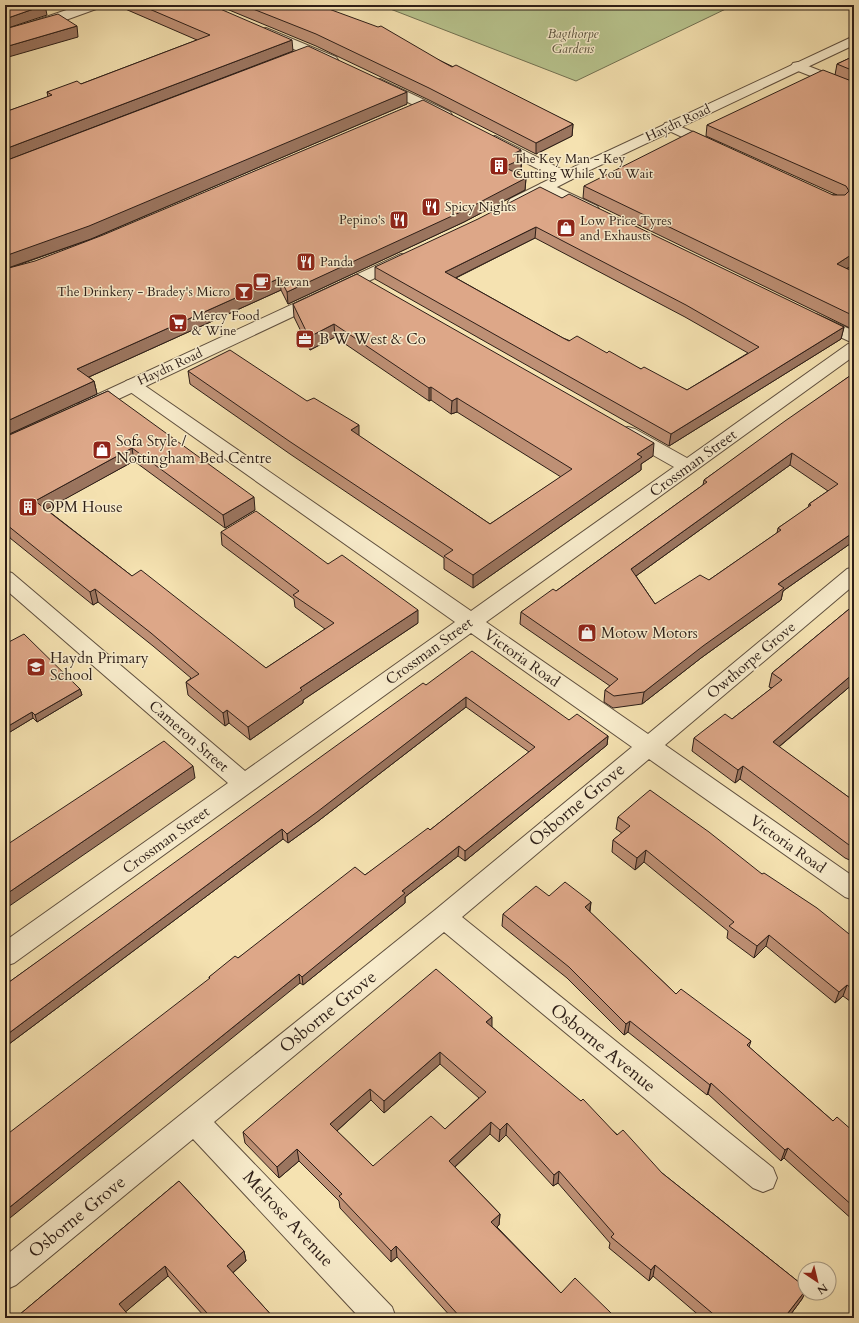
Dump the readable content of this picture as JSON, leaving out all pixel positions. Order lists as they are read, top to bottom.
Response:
{
  "streets": {
    "street": [
      "Haydn Road",
      "Crossman Street",
      "Victoria Road",
      "Owthorpe Grove",
      "Cameron Street",
      "Osborne Grove",
      "Osborne Avenue",
      "Melrose Avenue"
    ]
  },
  "crossings": [
    ["Haydn Road", "Victoria Road"],
    ["Crossman Street", "Victoria Road"],
    ["Crossman Street", "Cameron Street"],
    ["Victoria Road", "Owthorpe Grove"],
    ["Victoria Road", "Osborne Grove"],
    ["Owthorpe Grove", "Osborne Grove"],
    ["Osborne Grove", "Osborne Avenue"],
    ["Osborne Grove", "Melrose Avenue"]
  ],
  "parks": ["Bagthorpe Gardens"],
  "places": {
    "building": ["The Key Man - Key Cutting While You Wait", "OPM House"],
    "restaurant": ["Spicy Nights", "Pepino's", "Panda"],
    "shop": ["Low Price Tyres and Exhausts", "Sofa Style / Nottingham Bed Centre", "Motow Motors"],
    "cafe": ["Levan"],
    "bar": ["The Drinkery - Bradey's Micro"],
    "supermarket": ["Mercy Food & Wine"],
    "office": ["B W West & Co"],
    "school or university": ["Haydn Primary School"]
  },
  "north": "bottom right"
}
